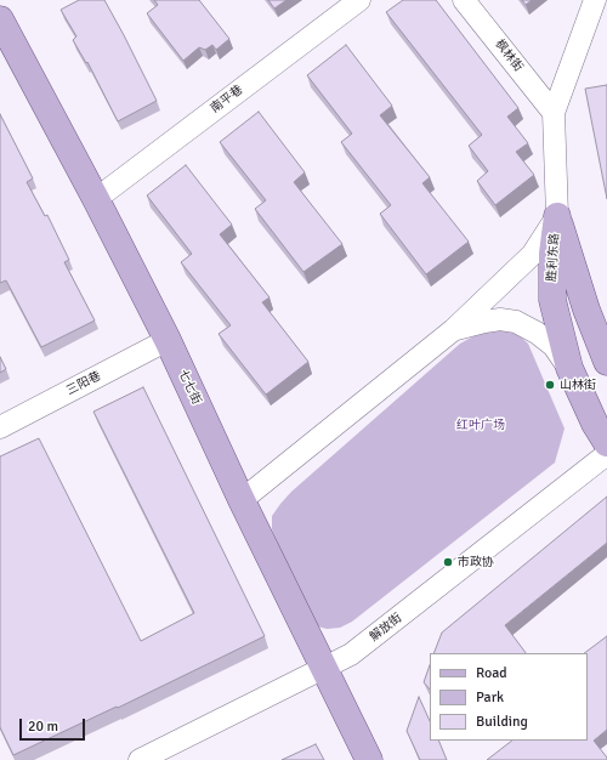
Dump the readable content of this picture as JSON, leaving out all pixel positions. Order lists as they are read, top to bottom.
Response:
{
  "streets": {
    "main road": ["胜利东路", "七七街"],
    "street": [
      "枫林街",
      "南平巷",
      "三阳巷",
      "解放街"
    ]
  },
  "crossings": [
    ["南平巷", "七七街"],
    ["三阳巷", "七七街"],
    ["七七街", "解放街"]
  ],
  "parks": ["红叶广场"],
  "places": ["山林街", "市政协"],
  "legend": ["Road", "Park", "Building"],
  "scale_bar": "20 m"
}
